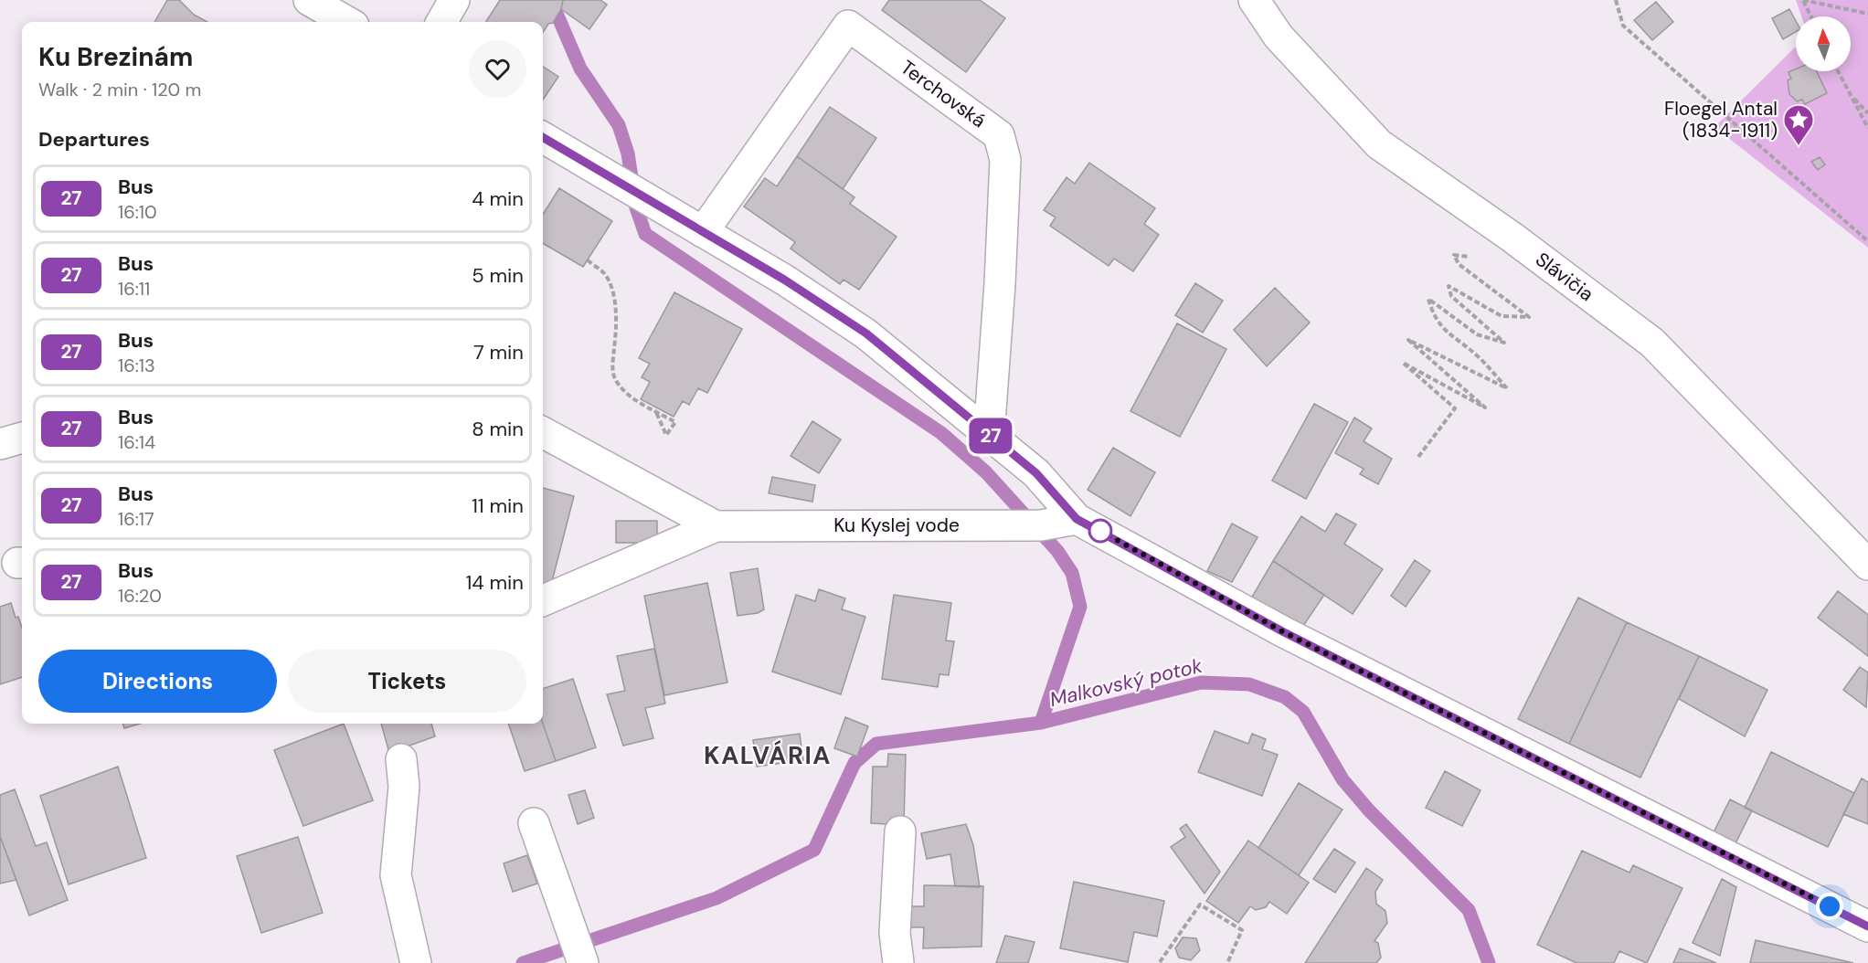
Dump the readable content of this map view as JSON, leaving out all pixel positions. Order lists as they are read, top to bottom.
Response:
{
  "streets": {
    "street": ["Terchovská", "Slávičia", "Ku Kyslej vode"]
  },
  "districts": ["KALVÁRIA"],
  "water": ["Malkovský potok"],
  "places": {
    "place": ["Floegel Antal (1834-1911)"]
  },
  "lines": ["bus line 27"],
  "north": "top",
  "page": {
    "on_map": "27",
    "heading": [
      ["Ku Brezinám", "Walk · 2 min · 120 m"],
      "Departures"
    ],
    "list": [
      {
        "mark": "27",
        "name": "Bus",
        "note": "16:10",
        "value": "4 min"
      },
      {
        "mark": "27",
        "name": "Bus",
        "note": "16:11",
        "value": "5 min"
      },
      {
        "mark": "27",
        "name": "Bus",
        "note": "16:13",
        "value": "7 min"
      },
      {
        "mark": "27",
        "name": "Bus",
        "note": "16:14",
        "value": "8 min"
      },
      {
        "mark": "27",
        "name": "Bus",
        "note": "16:17",
        "value": "11 min"
      },
      {
        "mark": "27",
        "name": "Bus",
        "note": "16:20",
        "value": "14 min"
      }
    ],
    "buttons": ["Directions", "Tickets"]
  }
}
